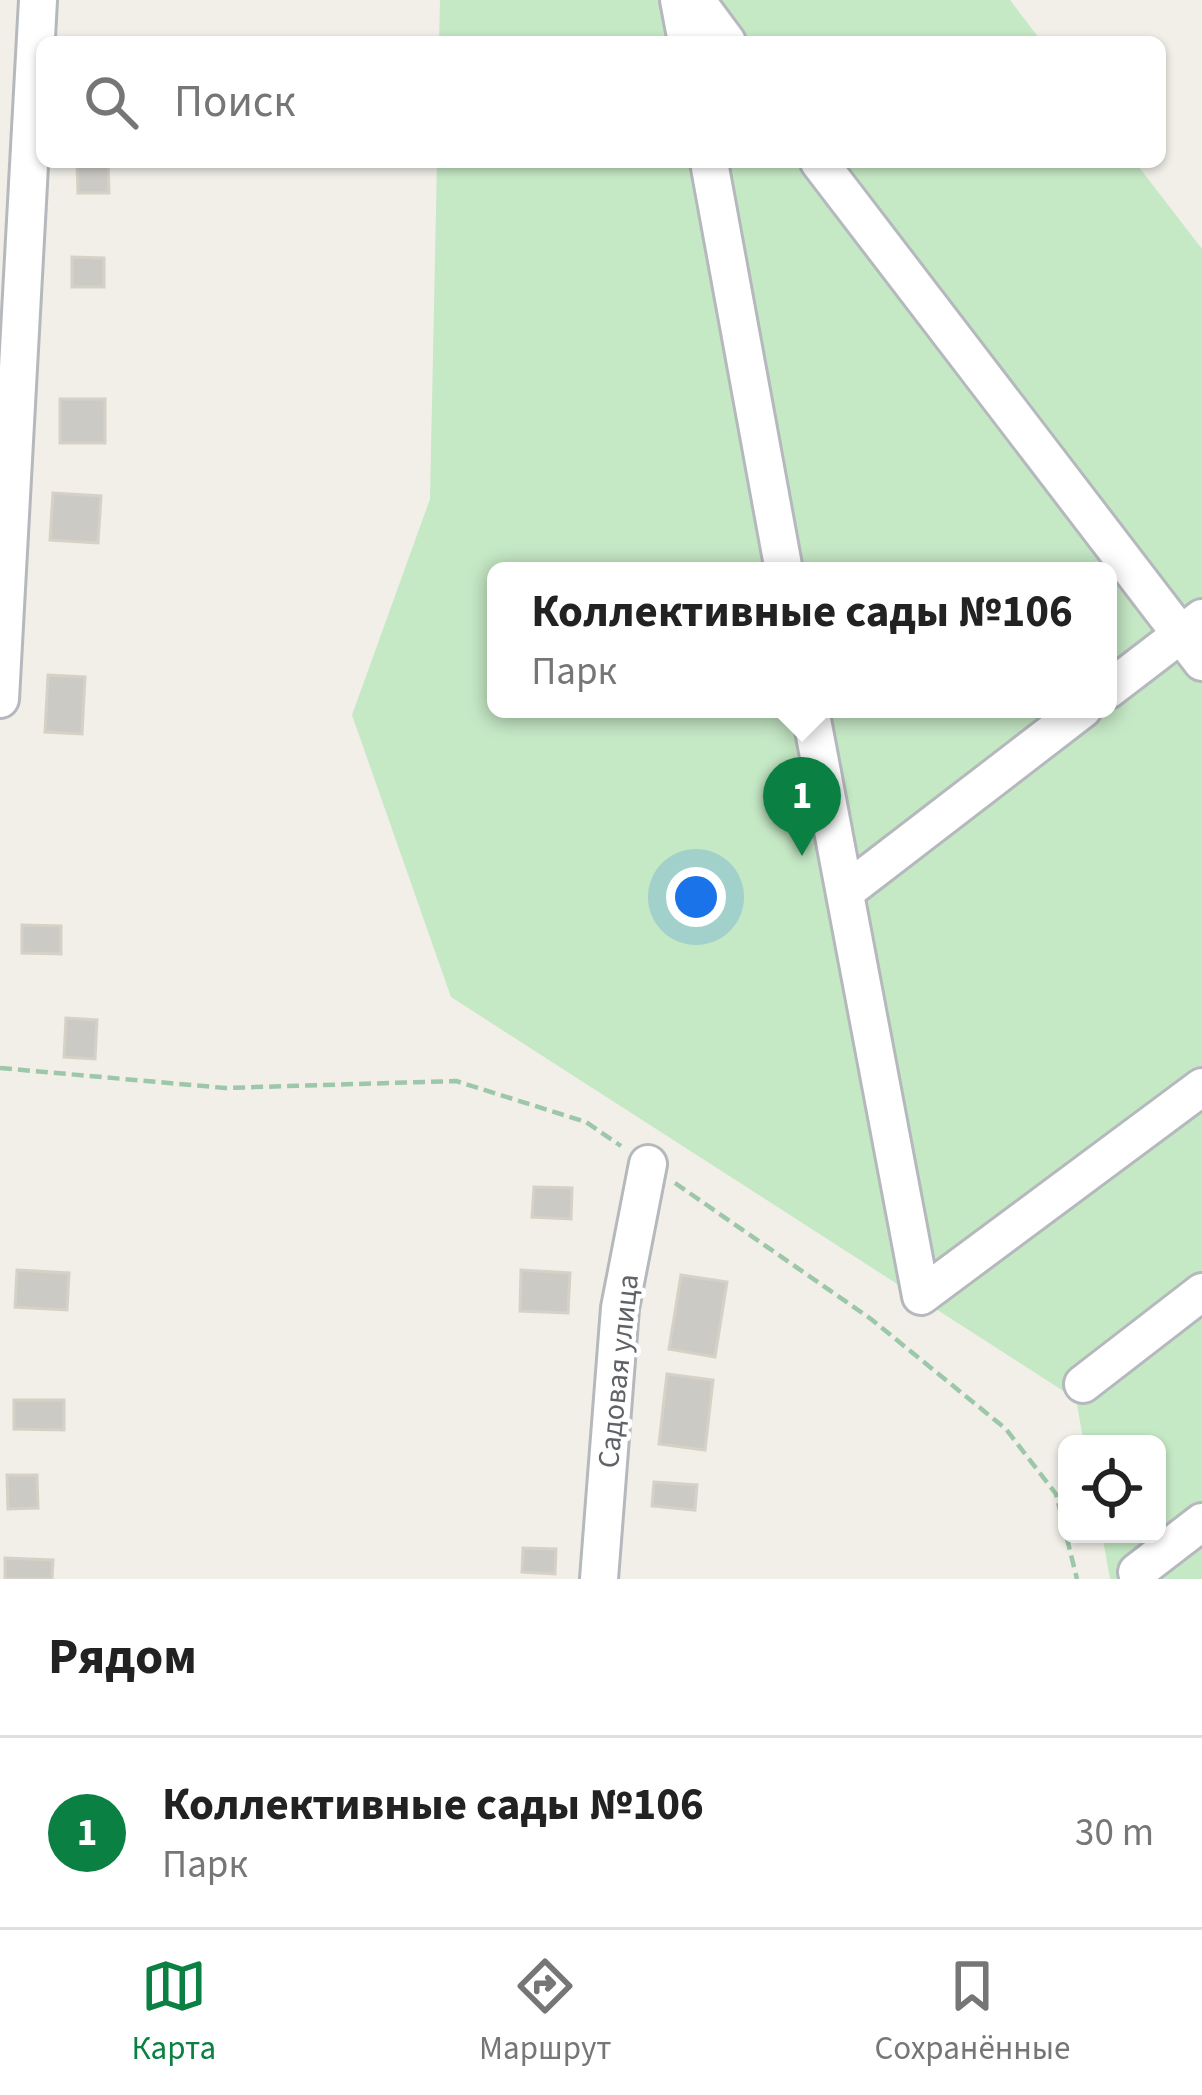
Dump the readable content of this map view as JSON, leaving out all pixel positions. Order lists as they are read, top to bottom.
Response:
{
  "streets": {
    "street": ["Садовая улица"]
  },
  "page": {
    "search": "Поиск",
    "popup": ["Коллективные сады №106", "Парк"],
    "pins": "1",
    "heading": "Рядом",
    "list": [
      {
        "mark": "1",
        "name": "Коллективные сады №106",
        "note": "Парк",
        "value": "30 m"
      }
    ],
    "nav": ["Карта", "Маршрут", "Сохранённые"]
  }
}
